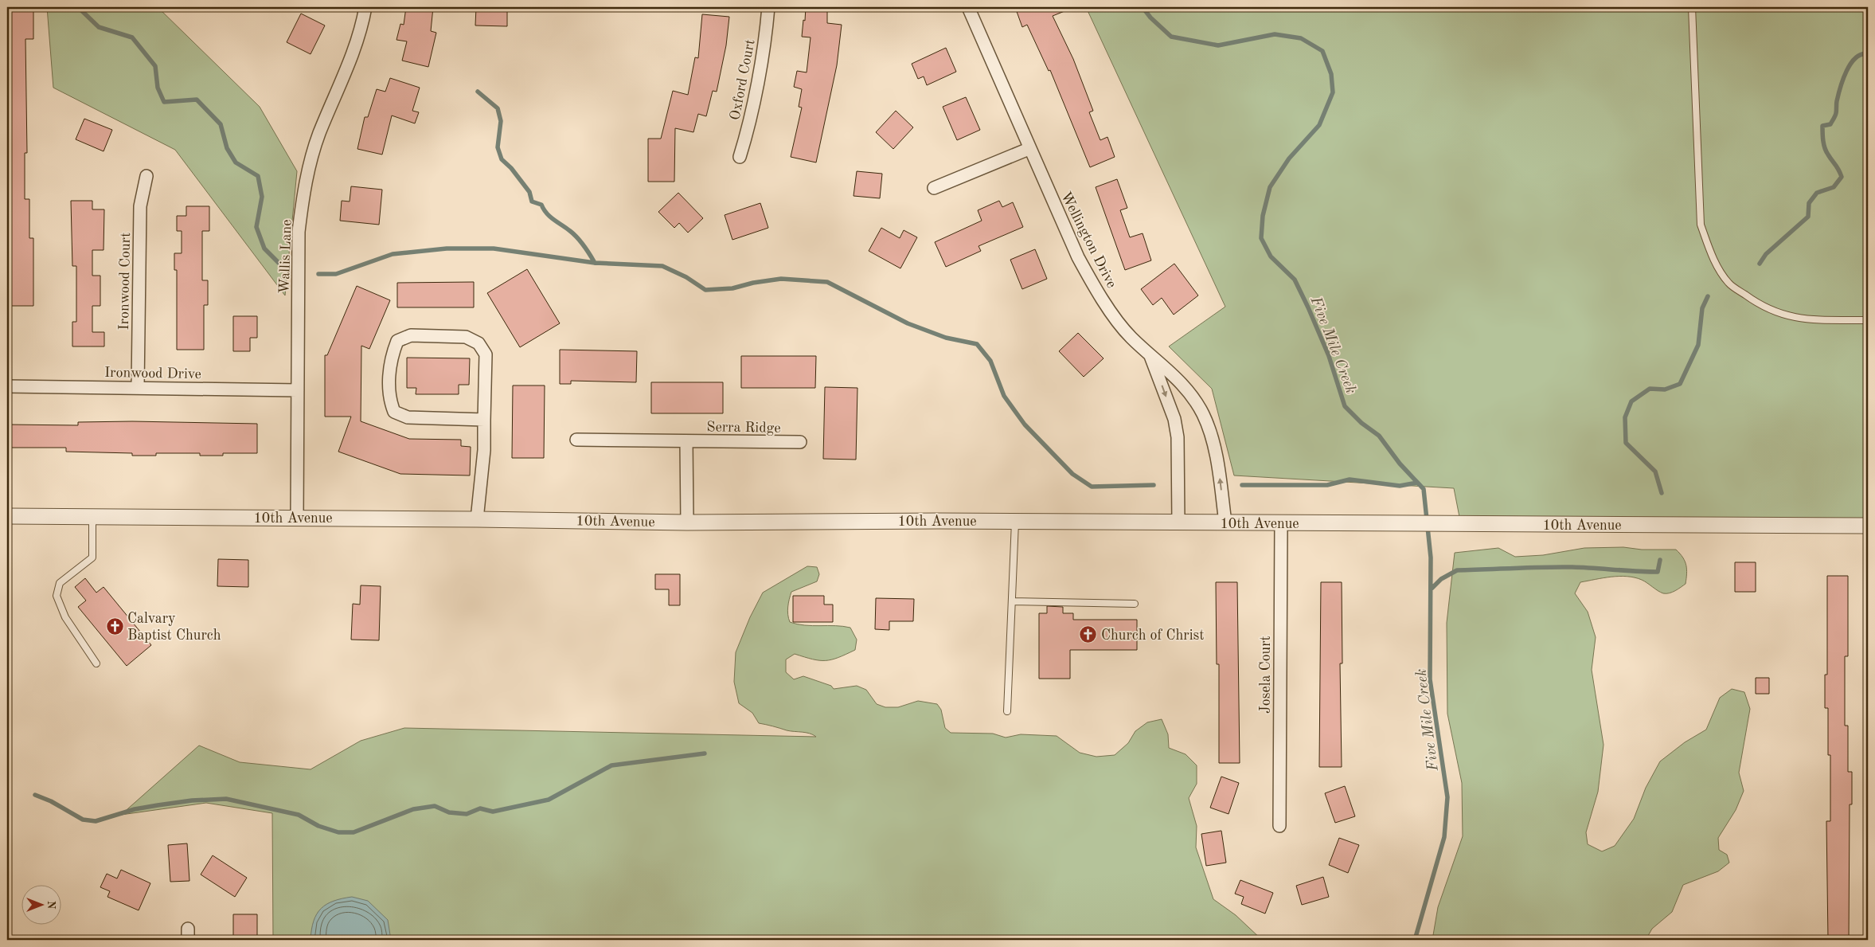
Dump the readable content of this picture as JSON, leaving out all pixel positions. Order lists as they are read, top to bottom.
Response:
{
  "streets": {
    "street": [
      "Oxford Court",
      "Wellington Drive",
      "Wallis Lane",
      "Ironwood Court",
      "Ironwood Drive",
      "Serra Ridge",
      "10th Avenue",
      "Josela Court"
    ]
  },
  "crossings": [
    ["Wellington Drive", "10th Avenue"],
    ["Wallis Lane", "Ironwood Drive"],
    ["Wallis Lane", "10th Avenue"],
    ["Ironwood Court", "Ironwood Drive"],
    ["Serra Ridge", "10th Avenue"],
    ["10th Avenue", "Josela Court"]
  ],
  "water": ["Five Mile Creek"],
  "places": {
    "church": ["Calvary Baptist Church", "Church of Christ"]
  },
  "north": "right"
}
